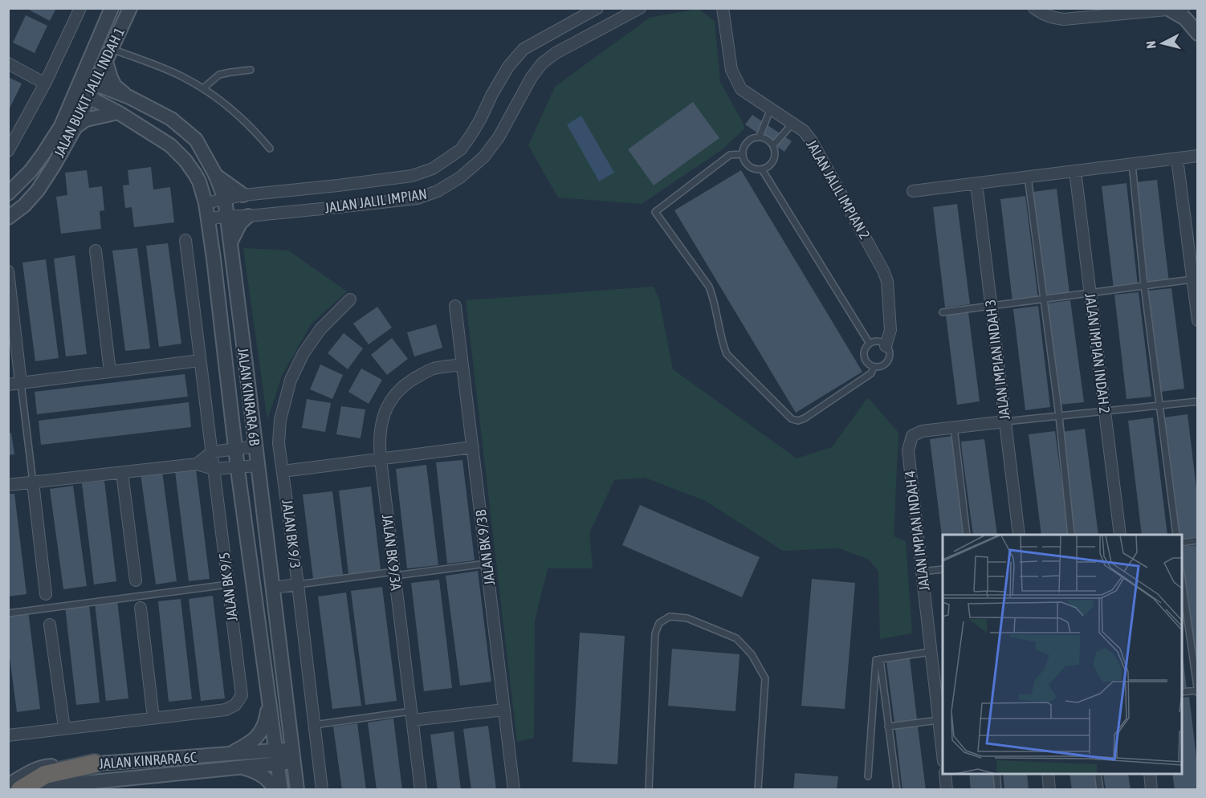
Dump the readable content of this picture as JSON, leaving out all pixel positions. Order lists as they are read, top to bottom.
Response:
{
  "streets": {
    "street": [
      "JALAN BUKIT JALIL INDAH 1",
      "JALAN JALIL IMPIAN 2",
      "JALAN JALIL IMPIAN",
      "JALAN IMPIAN INDAH 2",
      "JALAN IMPIAN INDAH 3",
      "JALAN KINRARA 6B",
      "JALAN IMPIAN INDAH 4",
      "JALAN BK 9/3",
      "JALAN BK 9/3B",
      "JALAN BK 9/3A",
      "JALAN BK 9/5",
      "JALAN KINRARA 6C"
    ]
  },
  "crossings": [
    ["JALAN BUKIT JALIL INDAH 1", "JALAN KINRARA 6B"],
    ["JALAN JALIL IMPIAN", "JALAN KINRARA 6B"],
    ["JALAN IMPIAN INDAH 3", "JALAN IMPIAN INDAH 4"],
    ["JALAN KINRARA 6B", "JALAN KINRARA 6C"],
    ["JALAN BK 9/3B", "JALAN BK 9/3A"]
  ],
  "north": "left"
}
